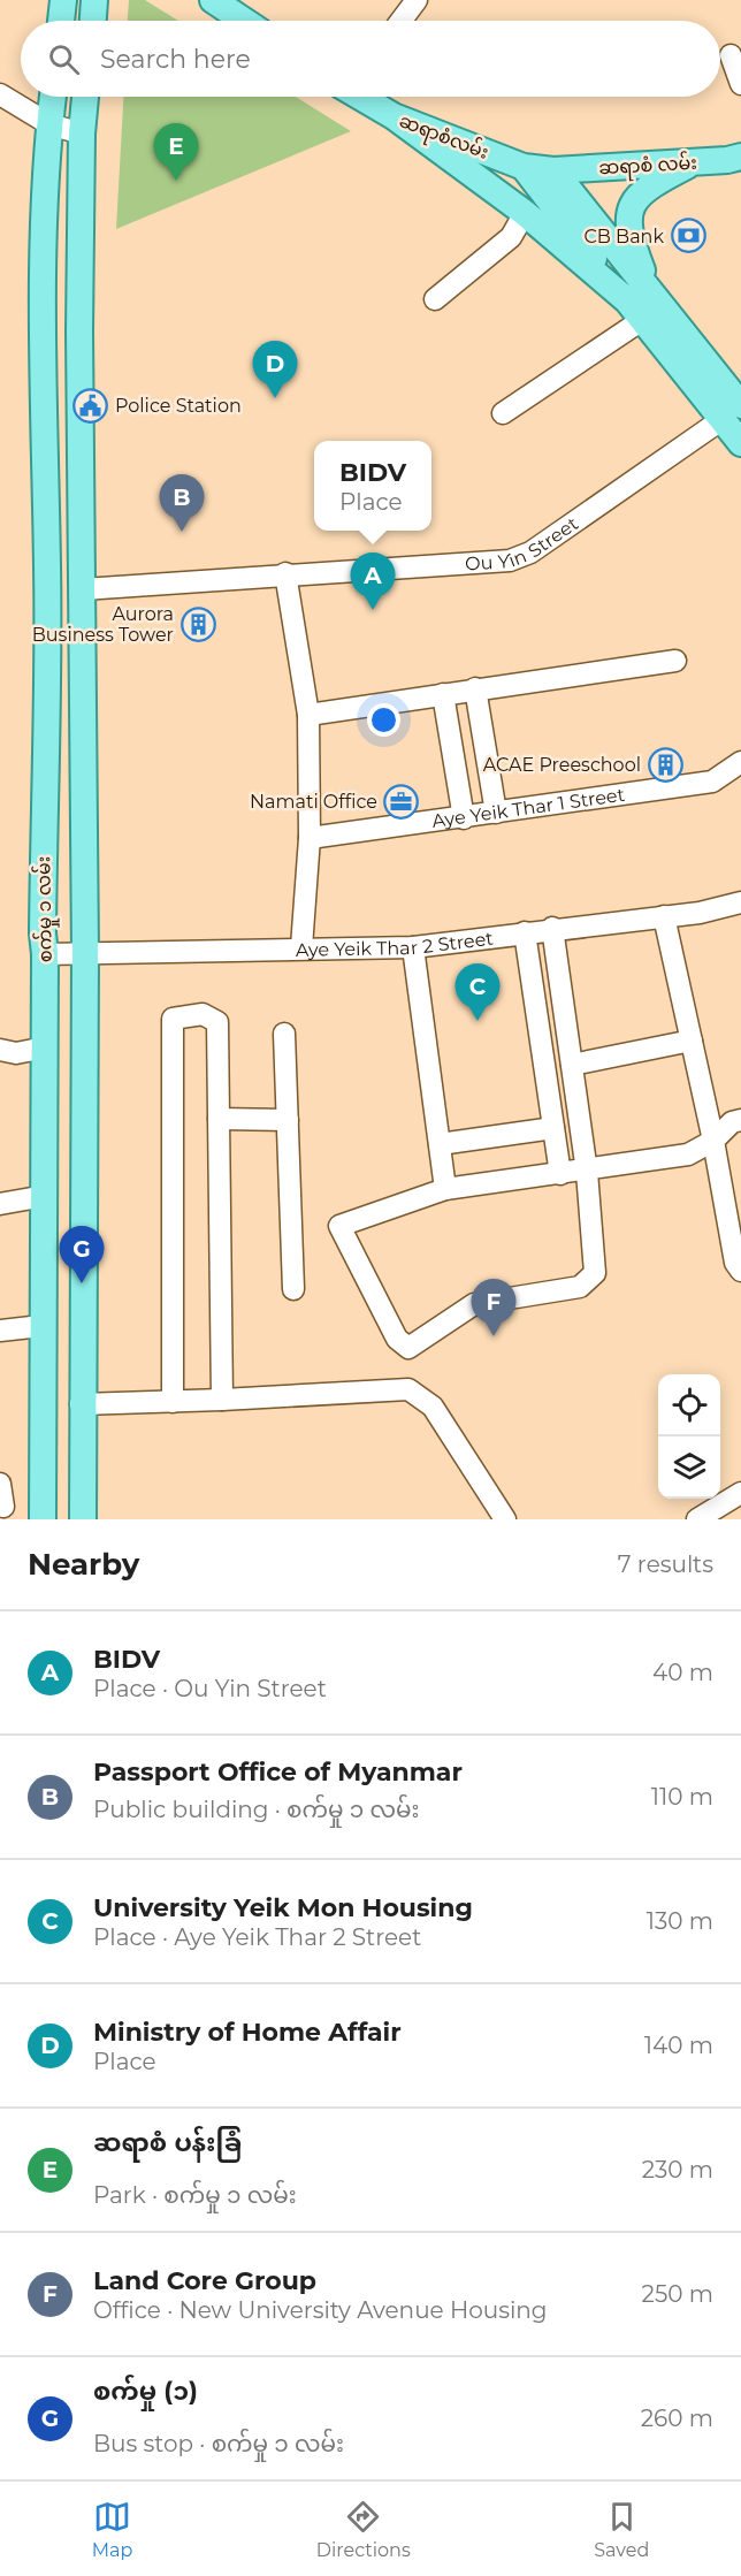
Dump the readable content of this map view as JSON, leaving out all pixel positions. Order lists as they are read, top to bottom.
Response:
{
  "streets": {
    "main road": ["ဆရာစံလမ်း", "ဆရာစံ လမ်း", "စက်မှု ၁ လမ်း"],
    "street": ["Ou Yin Street", "Aye Yeik Thar 1 Street", "Aye Yeik Thar 2 Street"]
  },
  "crossings": [
    ["ဆရာစံလမ်း", "ဆရာစံ လမ်း"],
    ["စက်မှု ၁ လမ်း", "Aye Yeik Thar 2 Street"]
  ],
  "places": {
    "bank": ["CB Bank"],
    "public building": ["Police Station"],
    "building": ["Aurora Business Tower", "ACAE Preeschool"],
    "office": ["Namati Office"]
  },
  "page": {
    "search": "Search here",
    "pins": [
      "E",
      "D",
      "B",
      "A",
      "C",
      "G",
      "F"
    ],
    "popup": ["BIDV", "Place"],
    "heading": ["Nearby", "7 results"],
    "list": [
      {
        "mark": "A",
        "name": "BIDV",
        "note": "Place · Ou Yin Street",
        "value": "40 m"
      },
      {
        "mark": "B",
        "name": "Passport Office of Myanmar",
        "note": "Public building · စက်မှု ၁ လမ်း",
        "value": "110 m"
      },
      {
        "mark": "C",
        "name": "University Yeik Mon Housing",
        "note": "Place · Aye Yeik Thar 2 Street",
        "value": "130 m"
      },
      {
        "mark": "D",
        "name": "Ministry of Home Affair",
        "note": "Place",
        "value": "140 m"
      },
      {
        "mark": "E",
        "name": "ဆရာစံ ပန်းခြံ",
        "note": "Park · စက်မှု ၁ လမ်း",
        "value": "230 m"
      },
      {
        "mark": "F",
        "name": "Land Core Group",
        "note": "Office · New University Avenue Housing",
        "value": "250 m"
      },
      {
        "mark": "G",
        "name": "စက်မှု (၁)",
        "note": "Bus stop · စက်မှု ၁ လမ်း",
        "value": "260 m"
      }
    ],
    "nav": ["Map", "Directions", "Saved"]
  }
}
